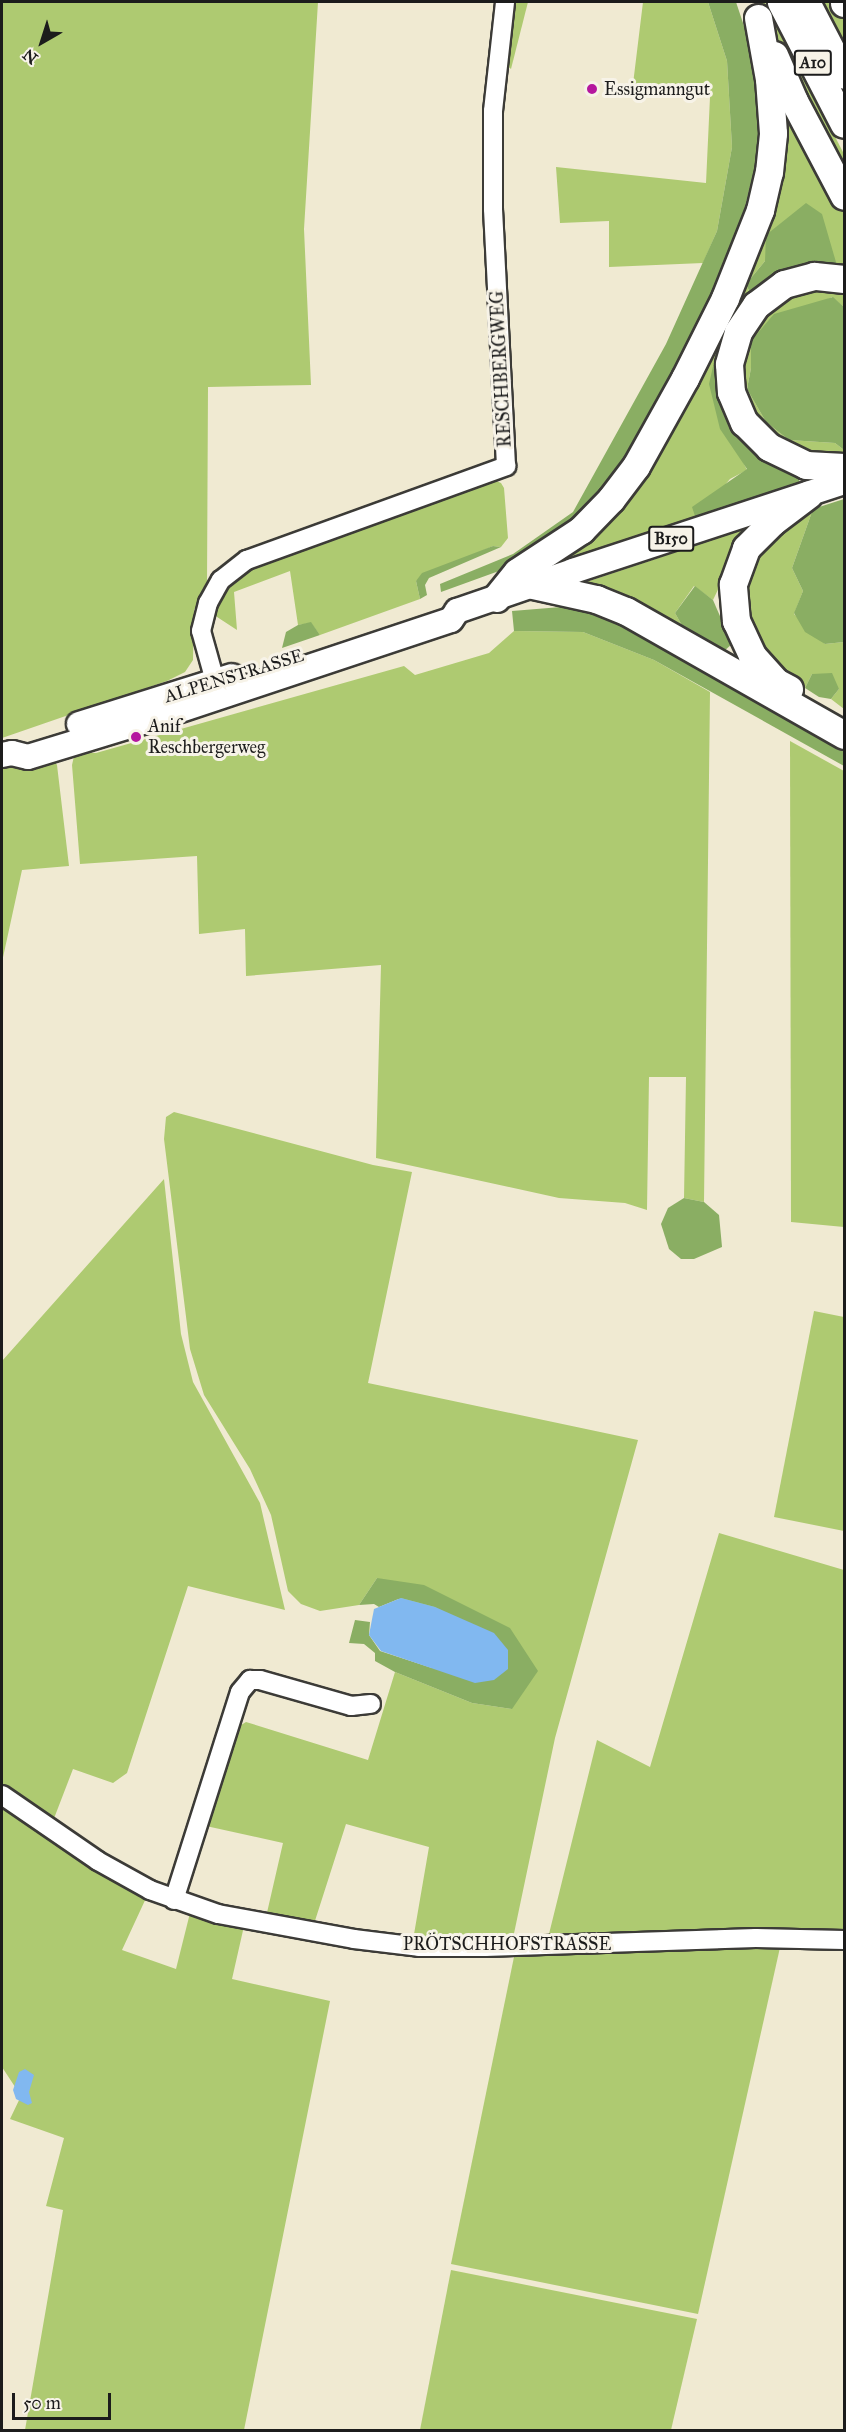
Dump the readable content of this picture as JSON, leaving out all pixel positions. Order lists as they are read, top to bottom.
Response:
{
  "streets": {
    "highway": ["A10"],
    "main road": ["B150", "ALPENSTRASSE"],
    "street": ["RESCHBERGWEG", "PRÖTSCHHOFSTRASSE"]
  },
  "crossings": [
    ["RESCHBERGWEG", "ALPENSTRASSE"]
  ],
  "places": ["Essigmanngut", "Anif Reschbergerweg"],
  "scale_bar": "50 m",
  "north": "bottom left"
}
